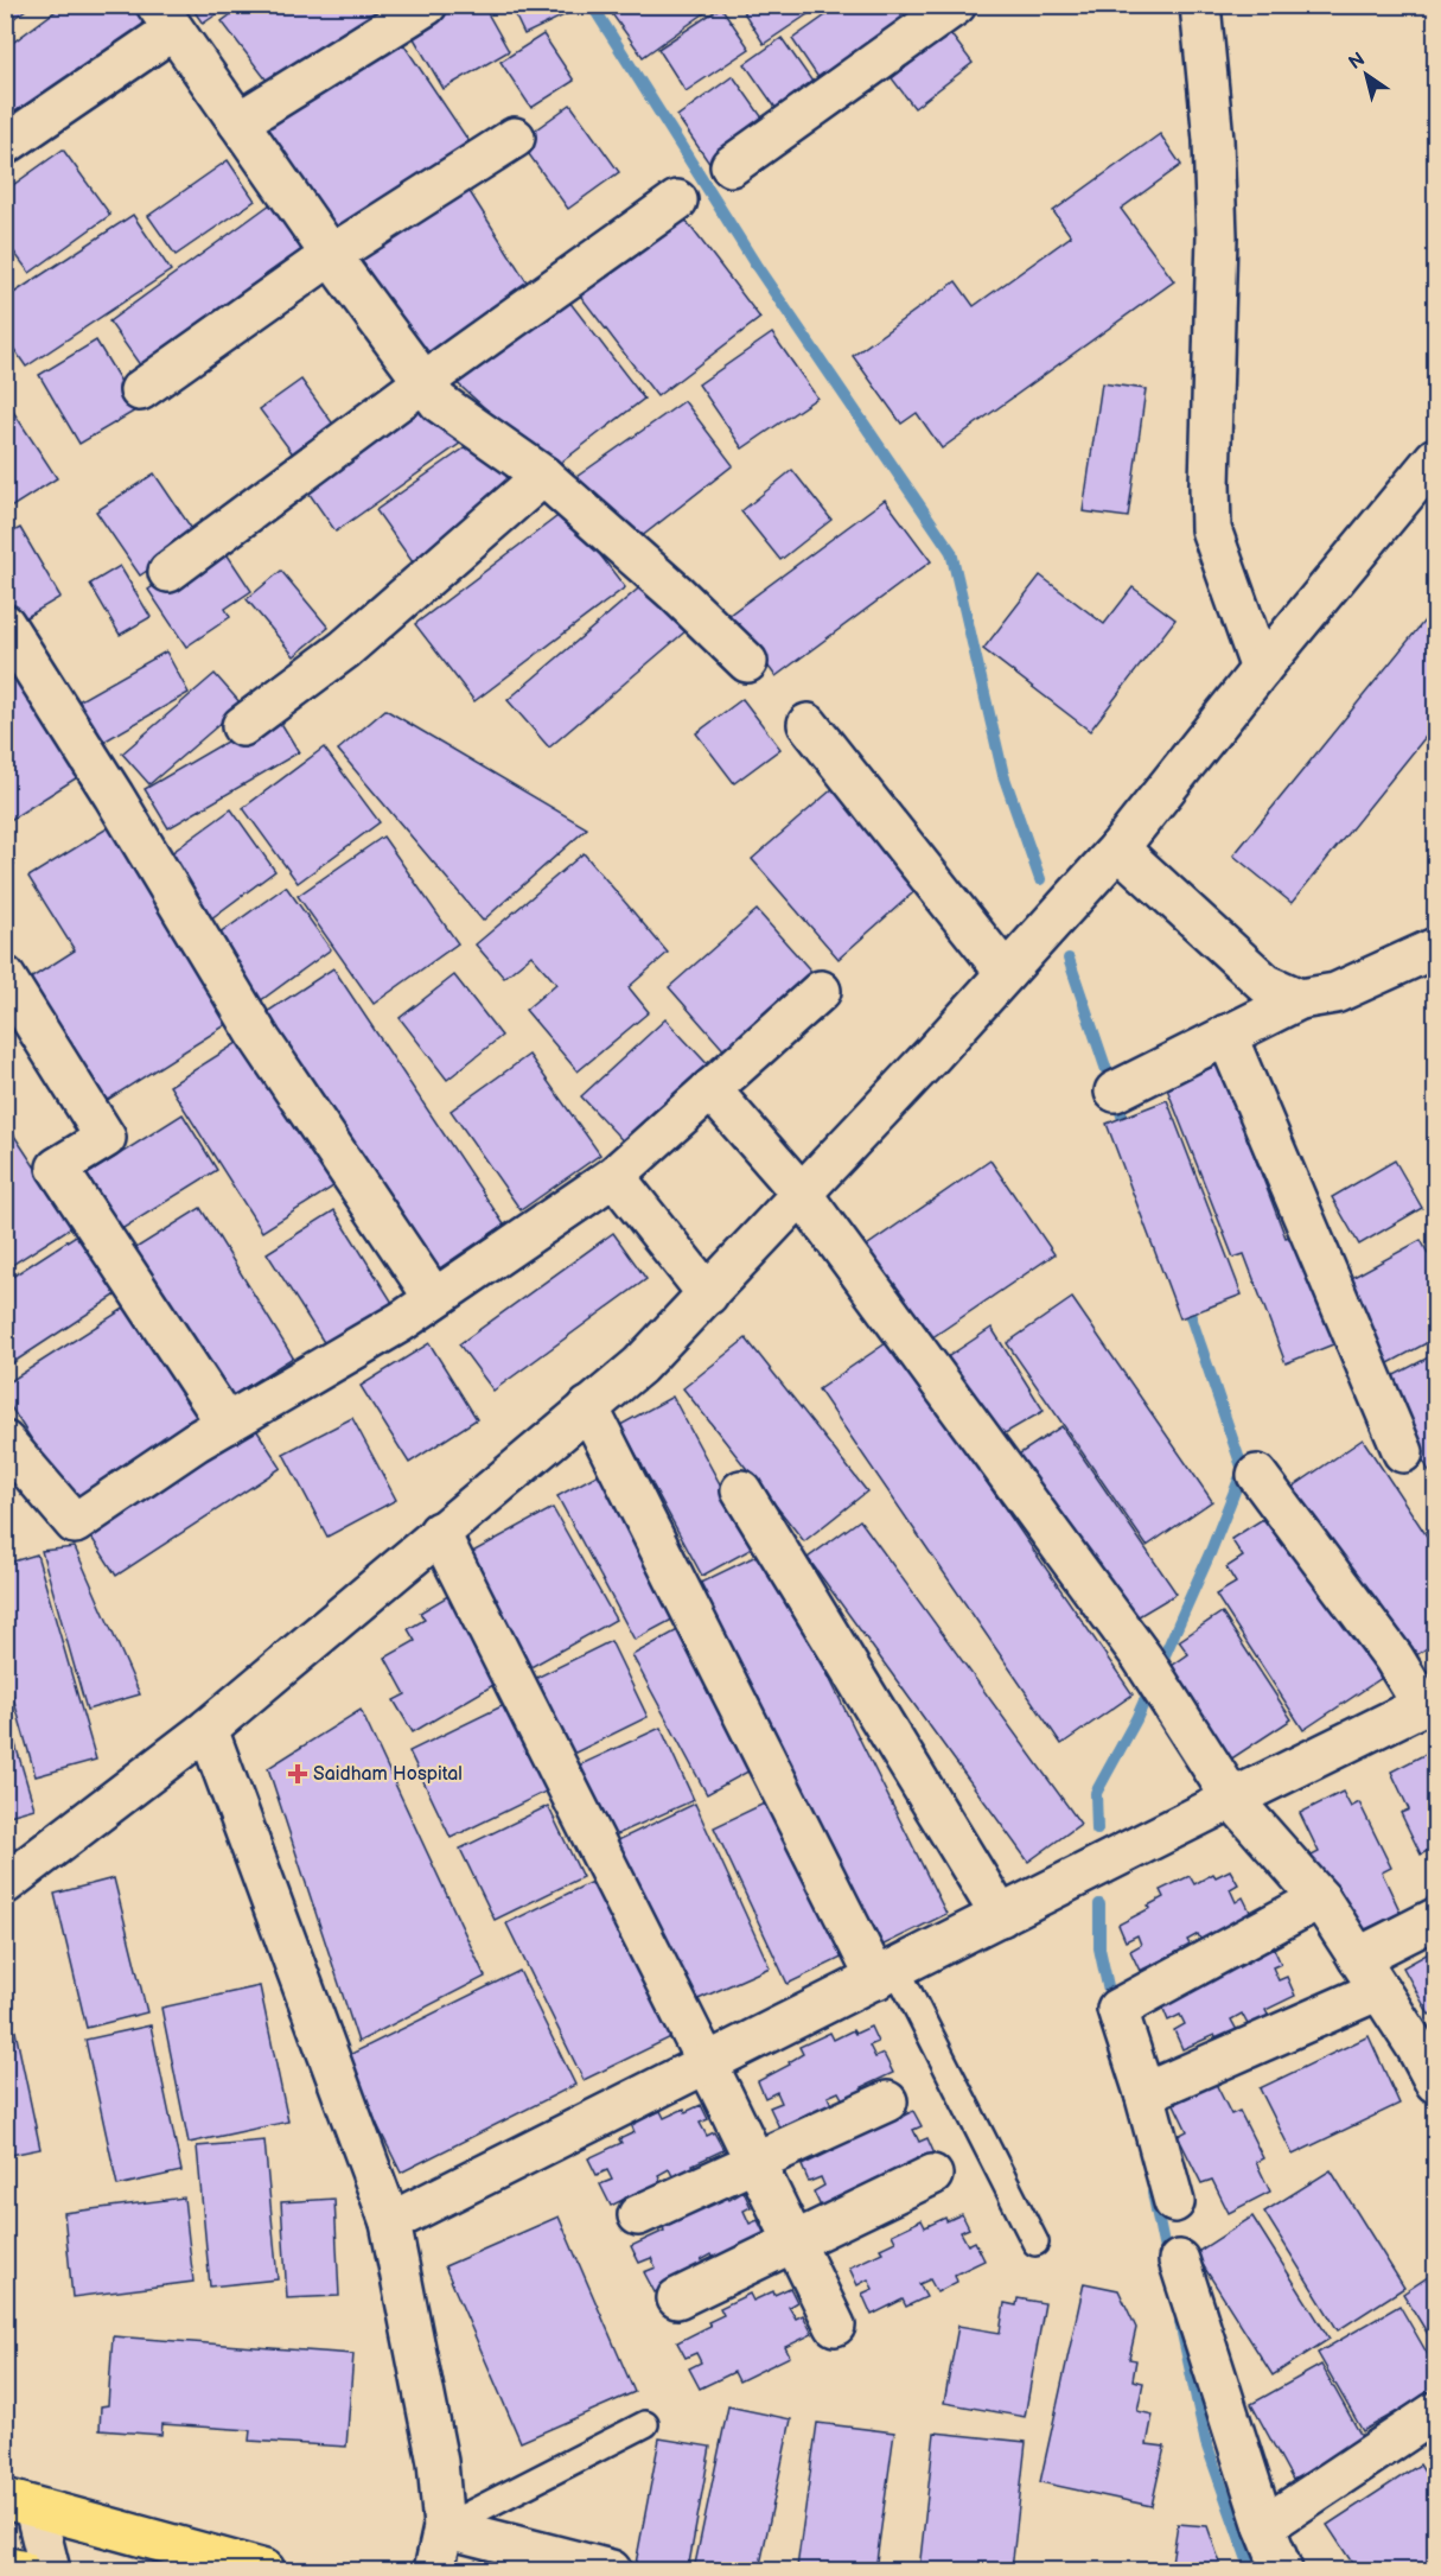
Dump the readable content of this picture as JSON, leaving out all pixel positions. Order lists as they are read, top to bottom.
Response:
{
  "places": {
    "health": ["Saidham Hospital"]
  },
  "north": "top left"
}
